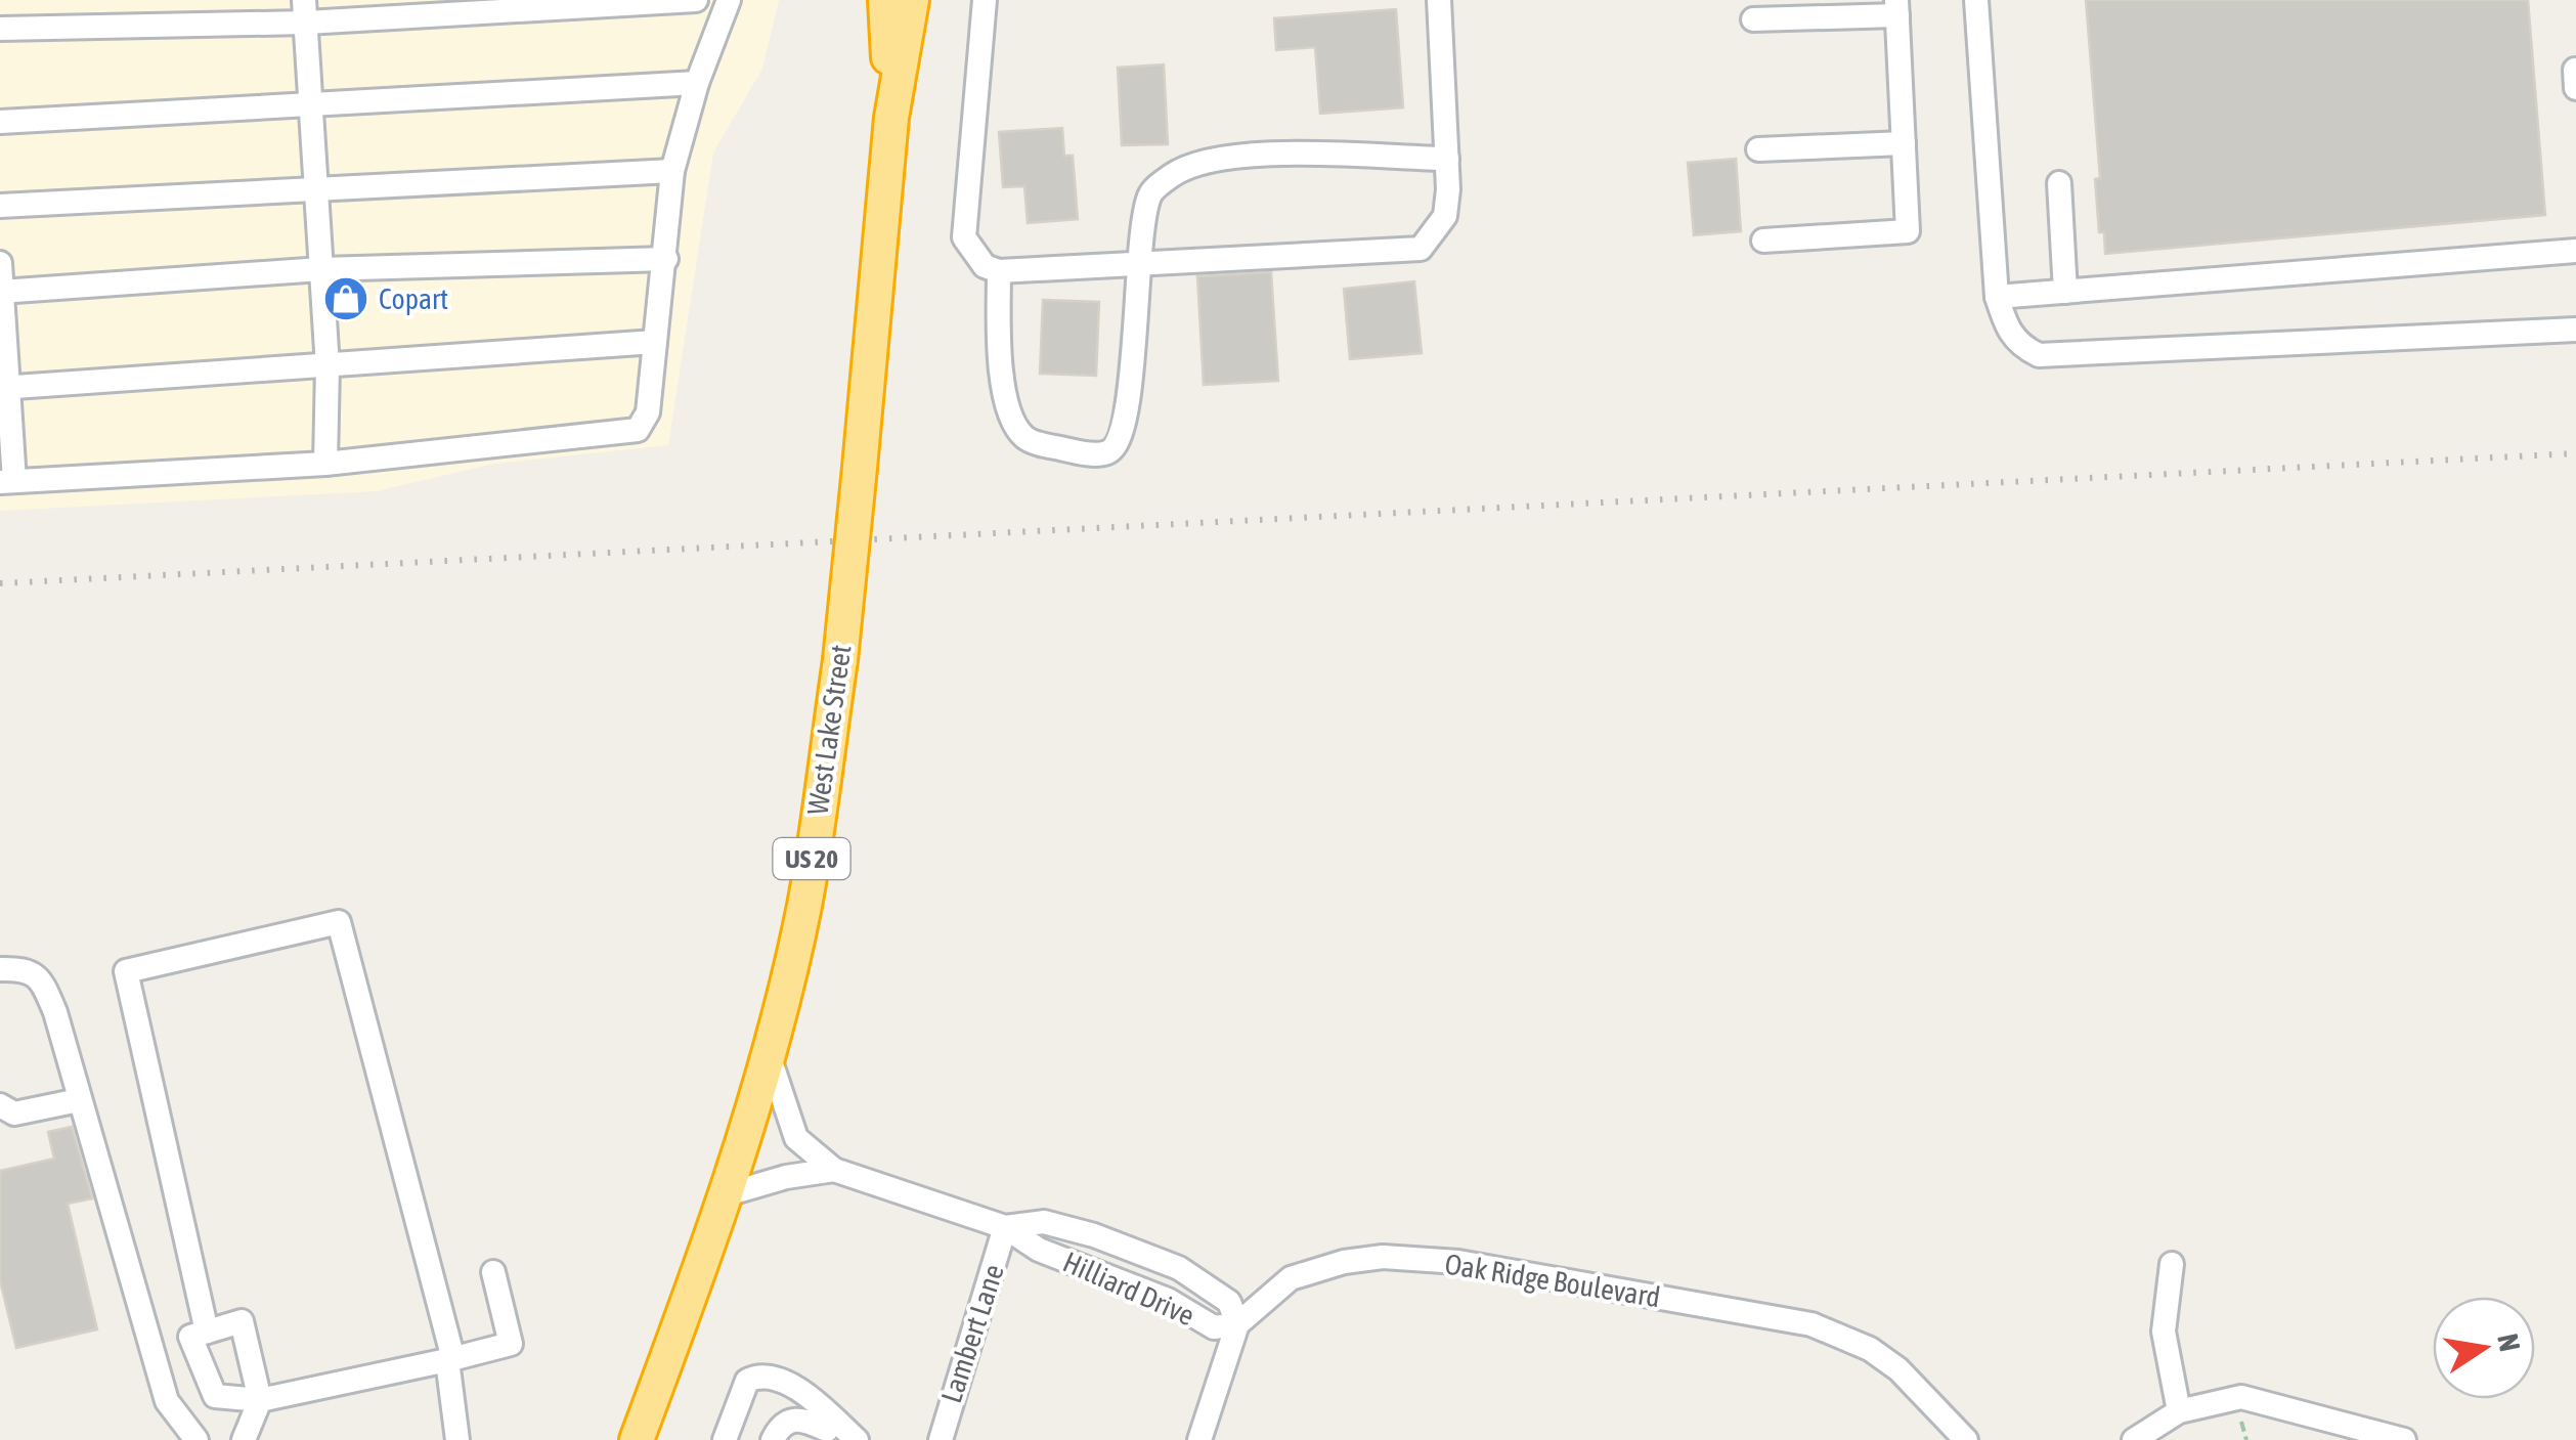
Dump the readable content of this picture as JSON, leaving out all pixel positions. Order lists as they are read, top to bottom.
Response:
{
  "streets": {
    "highway": ["West Lake Street", "US 20"],
    "street": ["Oak Ridge Boulevard", "Hilliard Drive", "Lambert Lane"]
  },
  "crossings": [
    ["West Lake Street", "Hilliard Drive"],
    ["Oak Ridge Boulevard", "Hilliard Drive"],
    ["Hilliard Drive", "Lambert Lane"]
  ],
  "places": {
    "shop": ["Copart"]
  },
  "north": "right"
}
